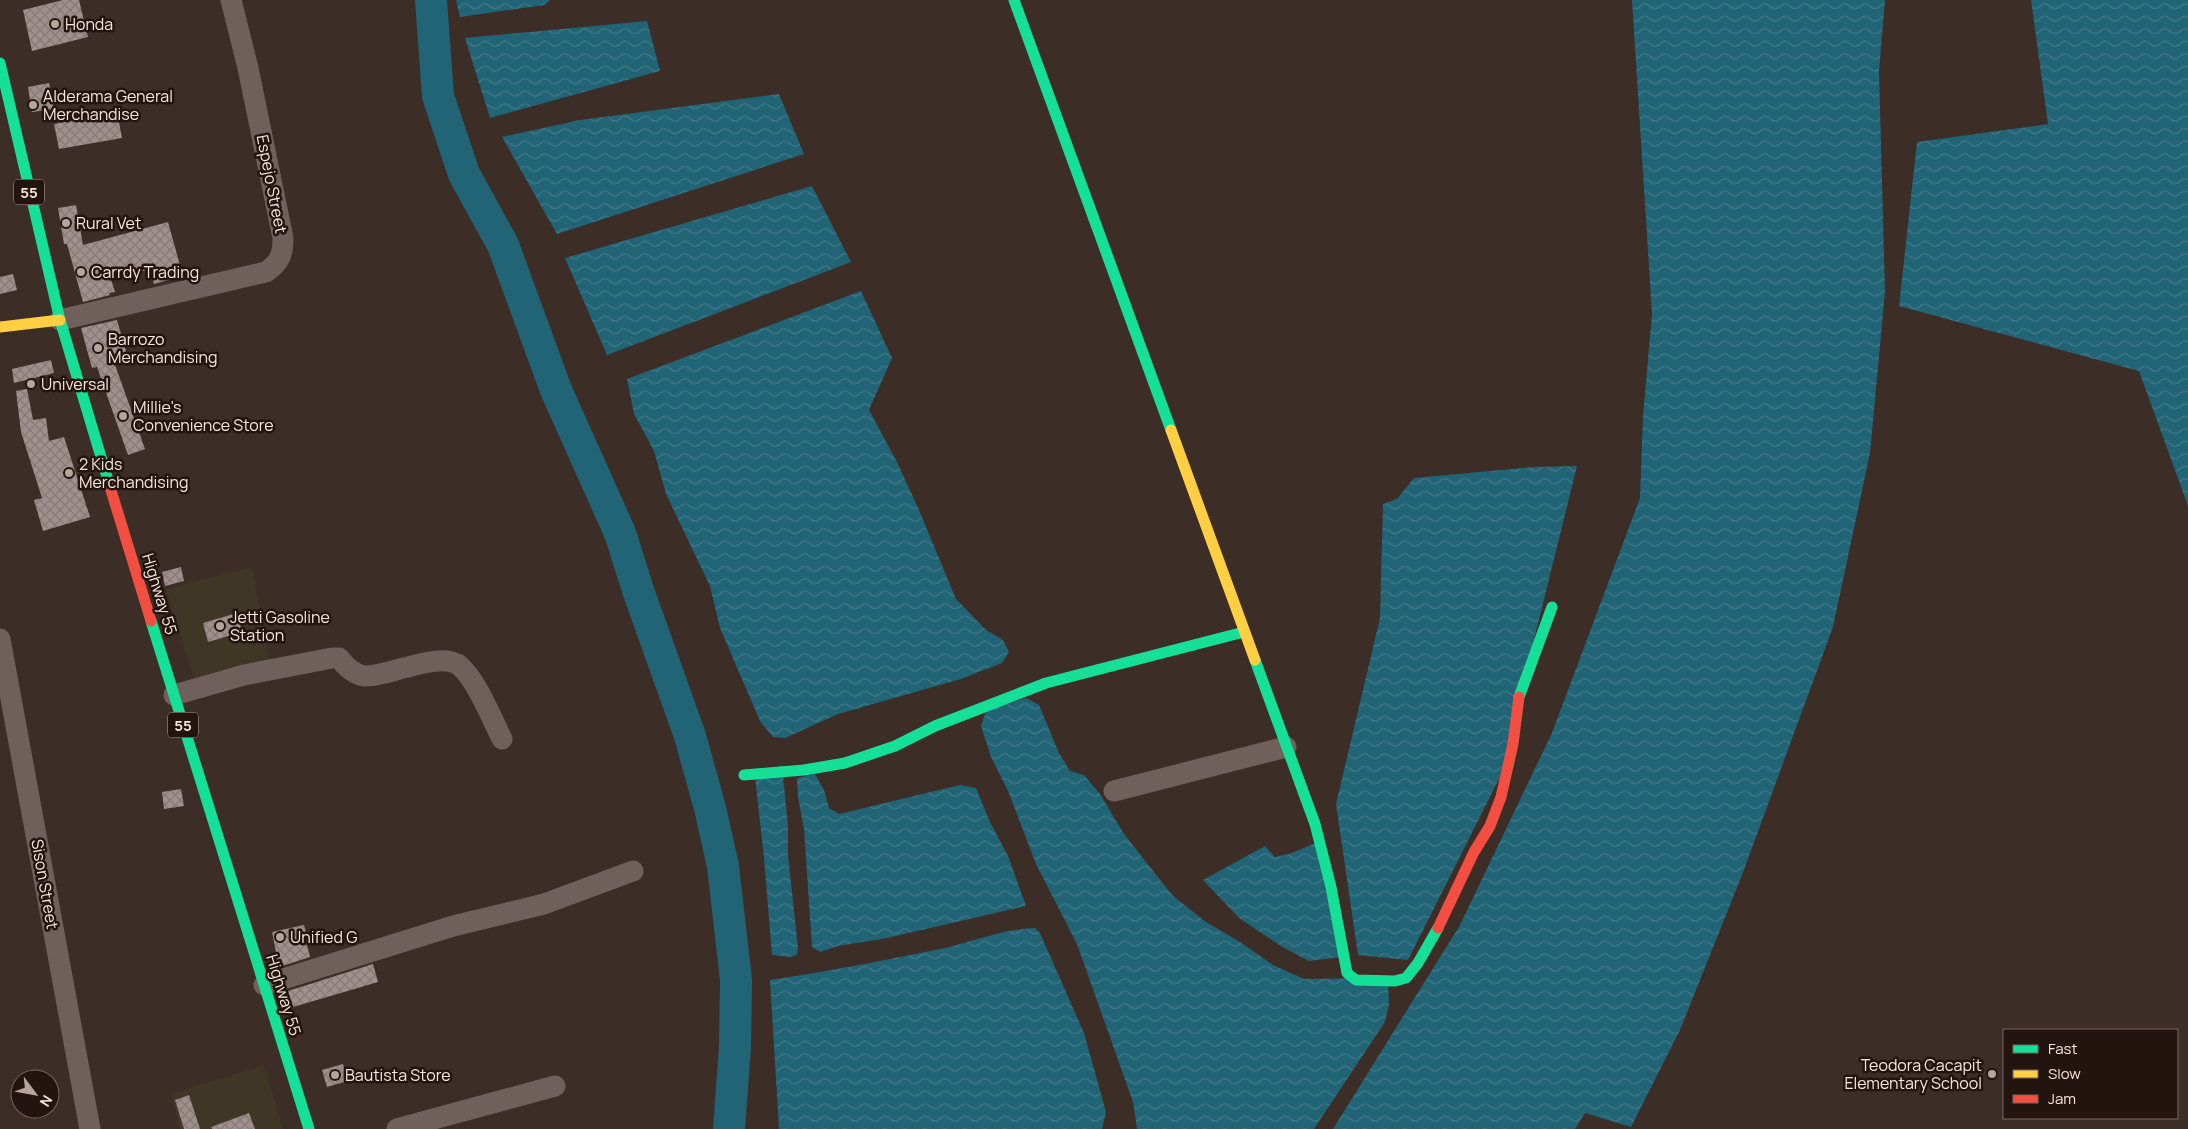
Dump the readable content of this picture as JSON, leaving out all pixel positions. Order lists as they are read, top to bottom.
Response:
{
  "streets": {
    "main road": ["55", "Highway 55"],
    "street": ["Espejo Street", "Sison Street"]
  },
  "crossings": [
    ["Espejo Street", "Highway 55"]
  ],
  "places": [
    "Honda",
    "Alderama General Merchandise",
    "Rural Vet",
    "Carrdy Trading",
    "Barrozo Merchandising",
    "Universal",
    "Millie's Convenience Store",
    "2 Kids Merchandising",
    "Jetti Gasoline Station",
    "Unified G",
    "Teodora Cacapit Elementary School",
    "Bautista Store"
  ],
  "legend": ["Fast", "Slow", "Jam"],
  "north": "bottom right"
}
